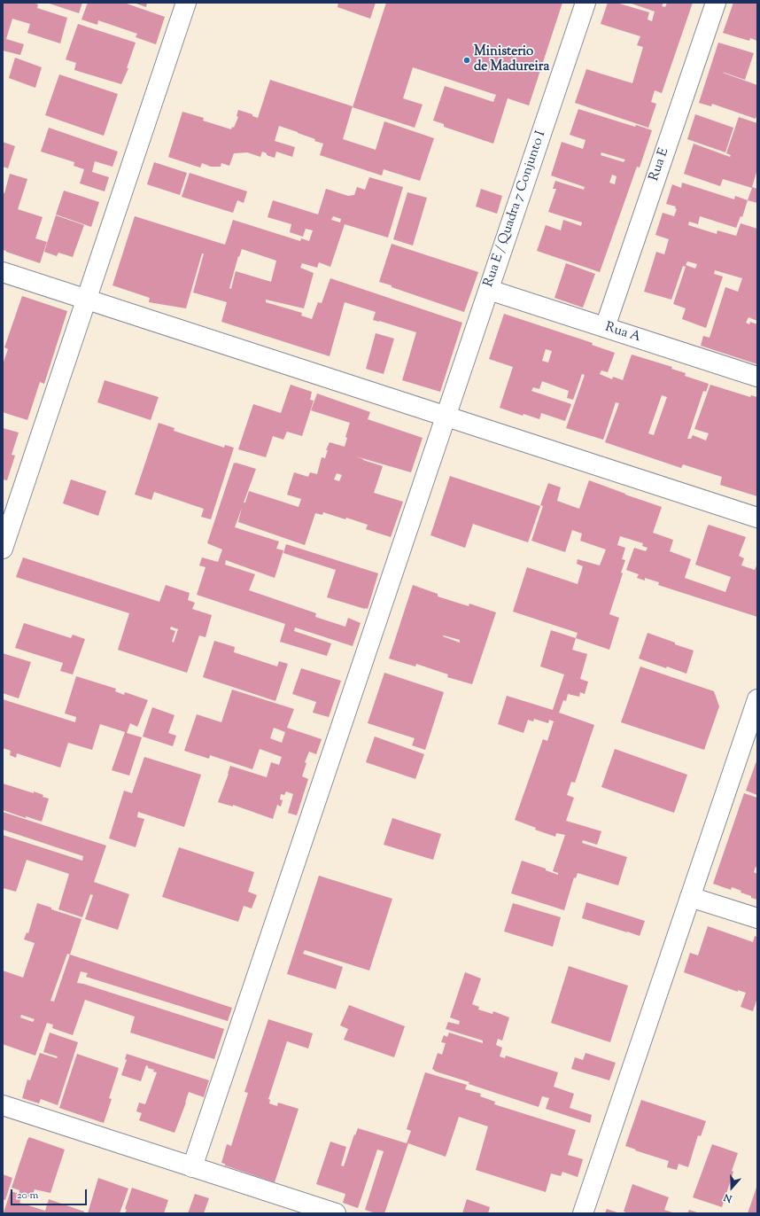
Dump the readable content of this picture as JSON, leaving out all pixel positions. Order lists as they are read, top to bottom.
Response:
{
  "streets": {
    "street": ["Rua E", "Rua E / Quadra 7 Conjunto I", "Rua A"]
  },
  "crossings": [
    ["Rua E", "Rua A"],
    ["Rua E / Quadra 7 Conjunto I", "Rua A"]
  ],
  "places": ["Ministerio de Madureira"],
  "scale_bar": "20 m",
  "north": "bottom"
}
